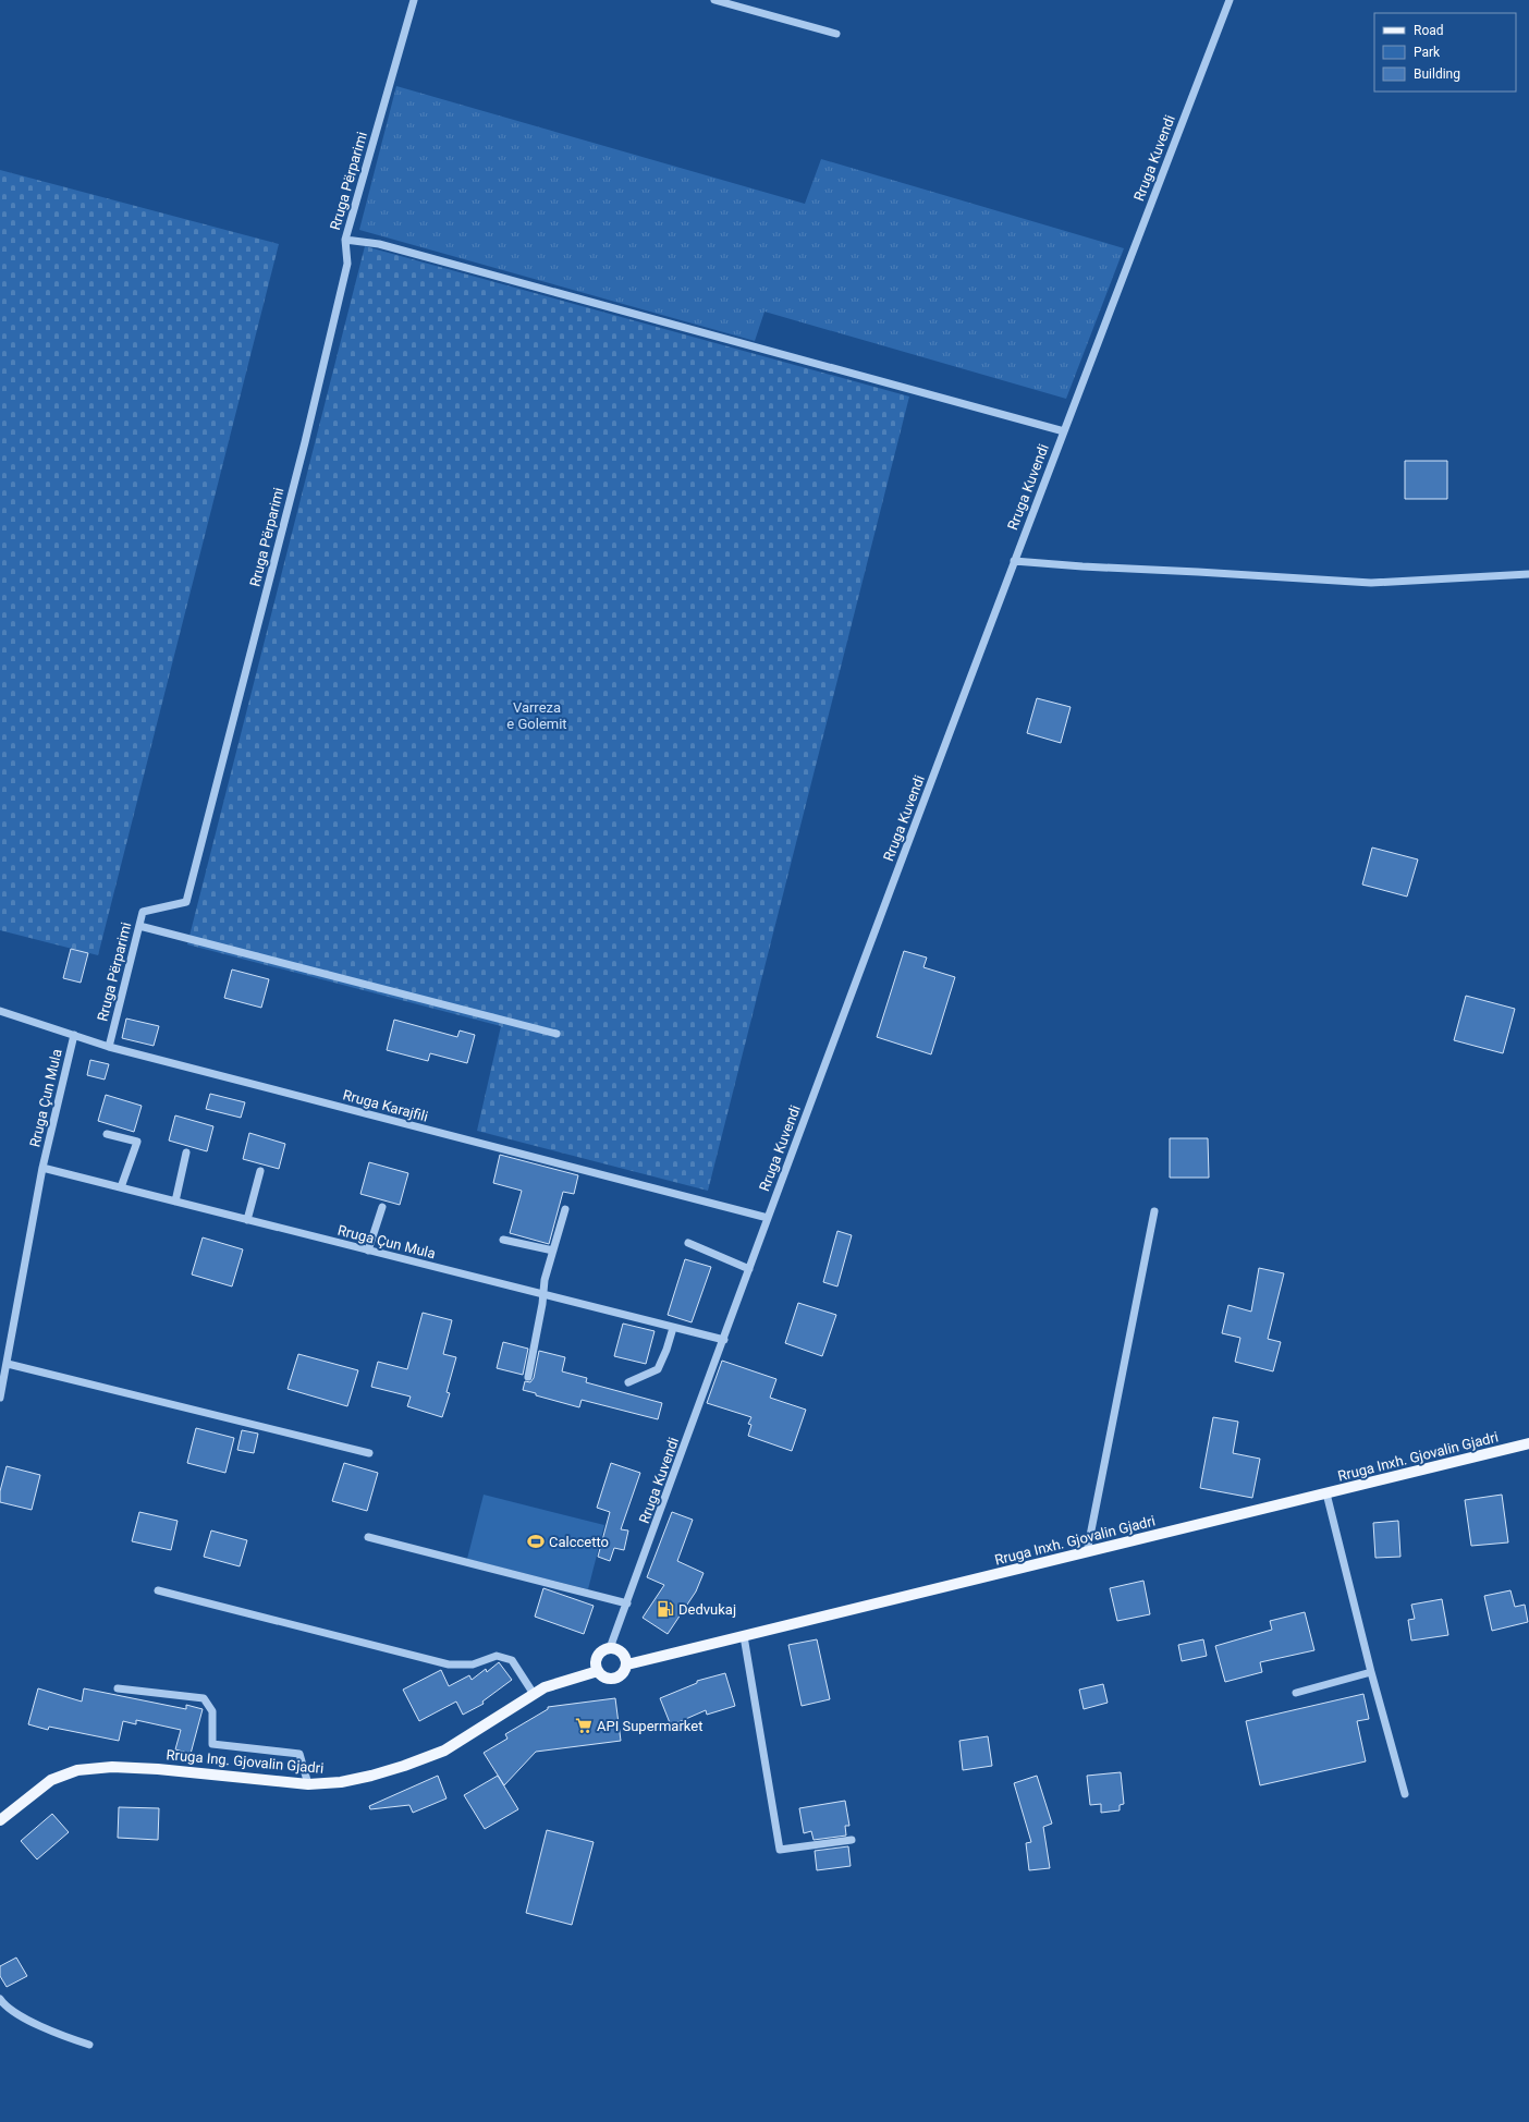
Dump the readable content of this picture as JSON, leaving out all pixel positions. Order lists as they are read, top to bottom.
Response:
{
  "streets": {
    "main road": ["Rruga Inxh. Gjovalin Gjadri", "Rruga Ing. Gjovalin Gjadri"],
    "street": [
      "Rruga Kuvendi",
      "Rruga Përparimi",
      "Rruga Çun Mula",
      "Rruga Karajfili"
    ]
  },
  "crossings": [
    ["Rruga Kuvendi", "Rruga Çun Mula"],
    ["Rruga Kuvendi", "Rruga Karajfili"],
    ["Rruga Kuvendi", "Rruga Inxh. Gjovalin Gjadri"],
    ["Rruga Përparimi", "Rruga Karajfili"],
    ["Rruga Çun Mula", "Rruga Karajfili"]
  ],
  "parks": ["Varreza e Golemit"],
  "places": {
    "sports": ["Calccetto"],
    "fuel station": ["Dedvukaj"],
    "supermarket": ["API Supermarket"]
  },
  "legend": ["Road", "Park", "Building"]
}
